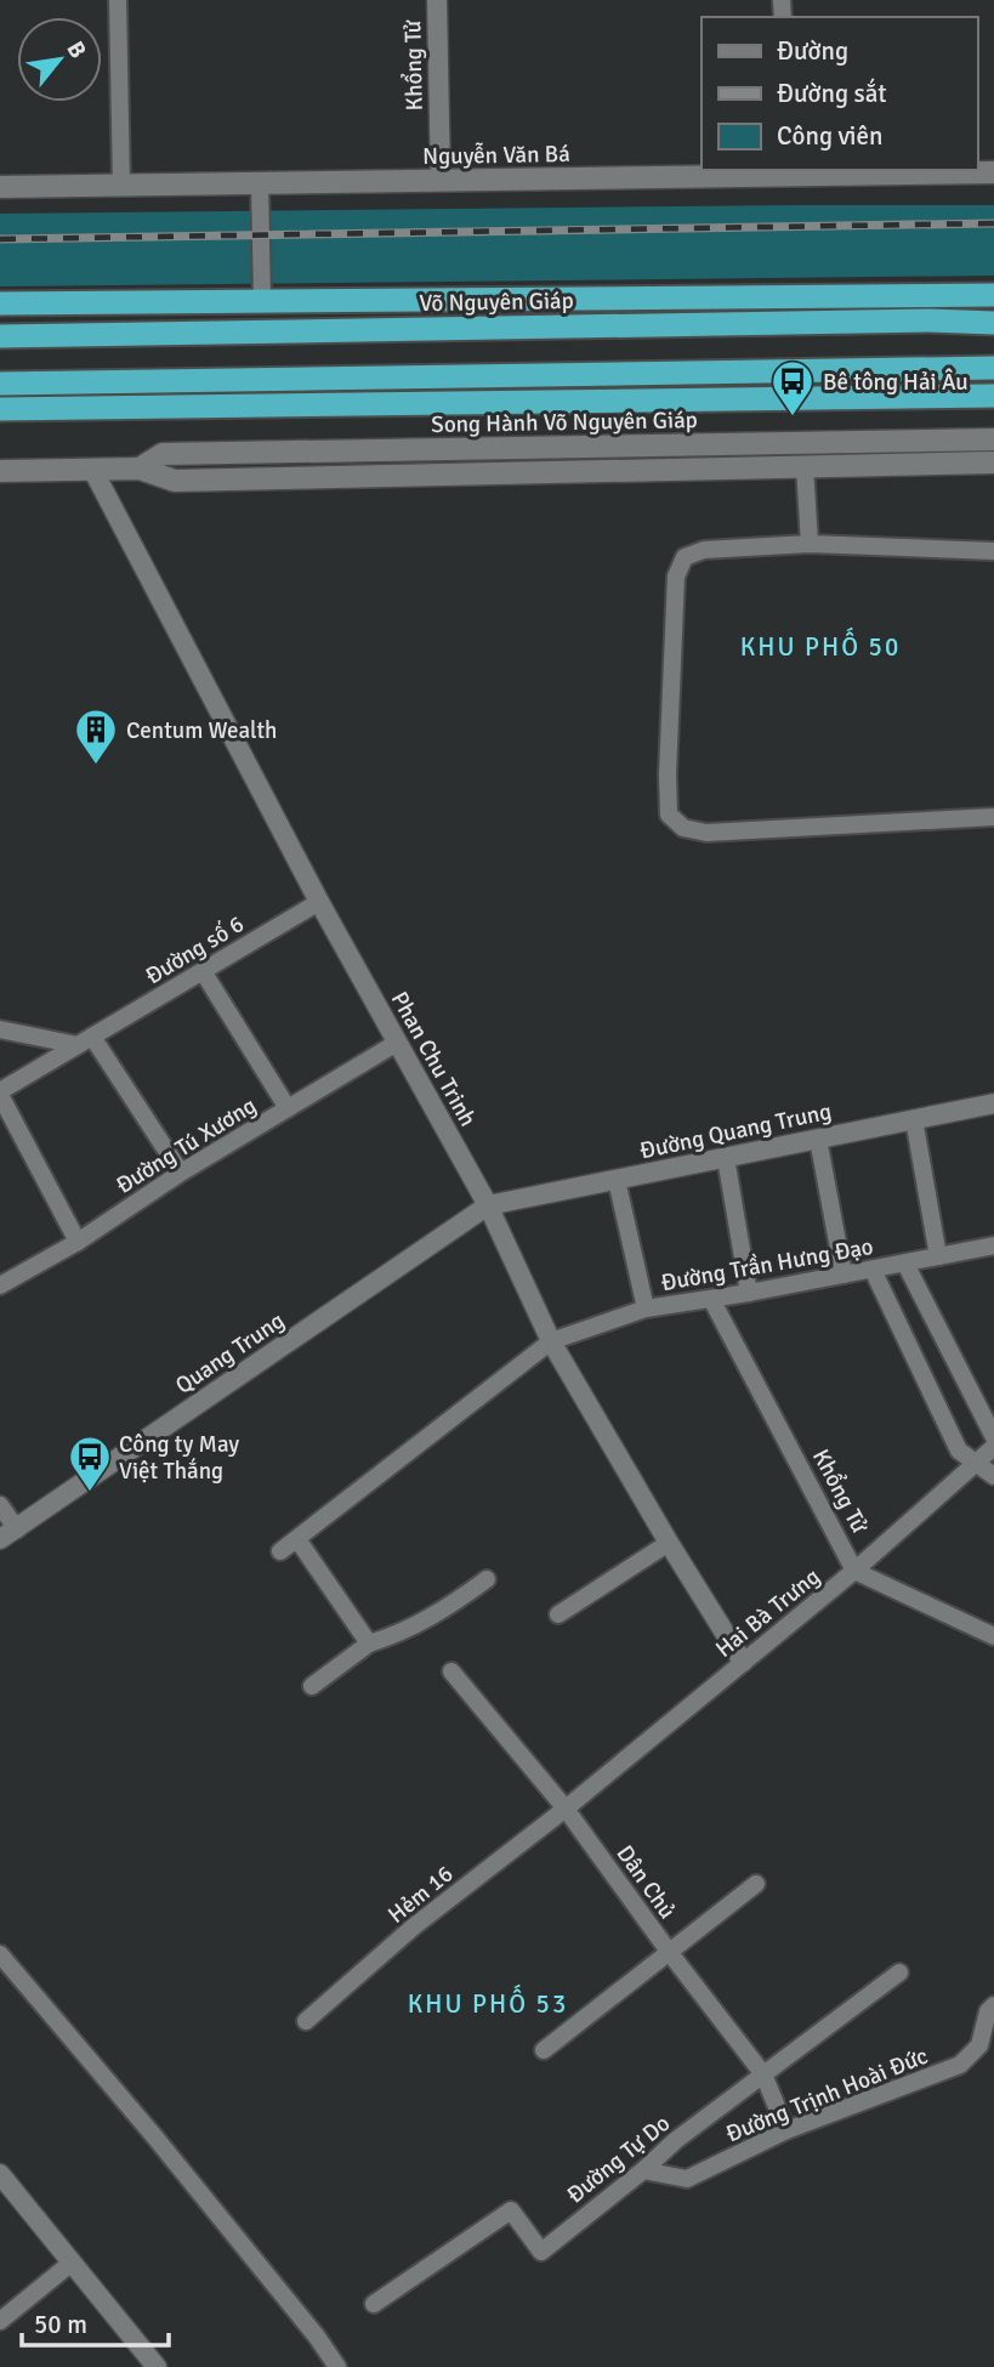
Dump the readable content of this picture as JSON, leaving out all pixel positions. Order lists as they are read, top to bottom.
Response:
{
  "streets": {
    "highway": ["Võ Nguyên Giáp"],
    "main road": ["Nguyễn Văn Bá", "Song Hành Võ Nguyên Giáp"],
    "street": [
      "Khổng Tử",
      "Đường số 6",
      "Phan Chu Trinh",
      "Đường Quang Trung",
      "Đường Tú Xương",
      "Đường Trần Hưng Đạo",
      "Quang Trung",
      "Hai Bà Trưng",
      "Dân Chủ",
      "Hẻm 16",
      "Đường Trịnh Hoài Đức",
      "Đường Tự Do"
    ]
  },
  "crossings": [
    ["Khổng Tử", "Nguyễn Văn Bá"],
    ["Khổng Tử", "Đường Trần Hưng Đạo"],
    ["Khổng Tử", "Hai Bà Trưng"],
    ["Song Hành Võ Nguyên Giáp", "Phan Chu Trinh"],
    ["Đường số 6", "Phan Chu Trinh"],
    ["Phan Chu Trinh", "Đường Quang Trung"],
    ["Phan Chu Trinh", "Đường Tú Xương"],
    ["Phan Chu Trinh", "Đường Trần Hưng Đạo"],
    ["Phan Chu Trinh", "Quang Trung"],
    ["Phan Chu Trinh", "Hai Bà Trưng"],
    ["Đường Quang Trung", "Quang Trung"],
    ["Hai Bà Trưng", "Dân Chủ"],
    ["Hai Bà Trưng", "Hẻm 16"],
    ["Dân Chủ", "Hẻm 16"],
    ["Dân Chủ", "Đường Trịnh Hoài Đức"],
    ["Dân Chủ", "Đường Tự Do"],
    ["Đường Trịnh Hoài Đức", "Đường Tự Do"]
  ],
  "districts": ["KHU PHỐ 50", "KHU PHỐ 53"],
  "places": {
    "bus stop": ["Bê tông Hải Âu", "Công ty May Việt Thắng"],
    "building": ["Centum Wealth"]
  },
  "legend": ["Đường", "Đường sắt", "Công viên"],
  "scale_bar": "50 m",
  "north": "top right"
}
